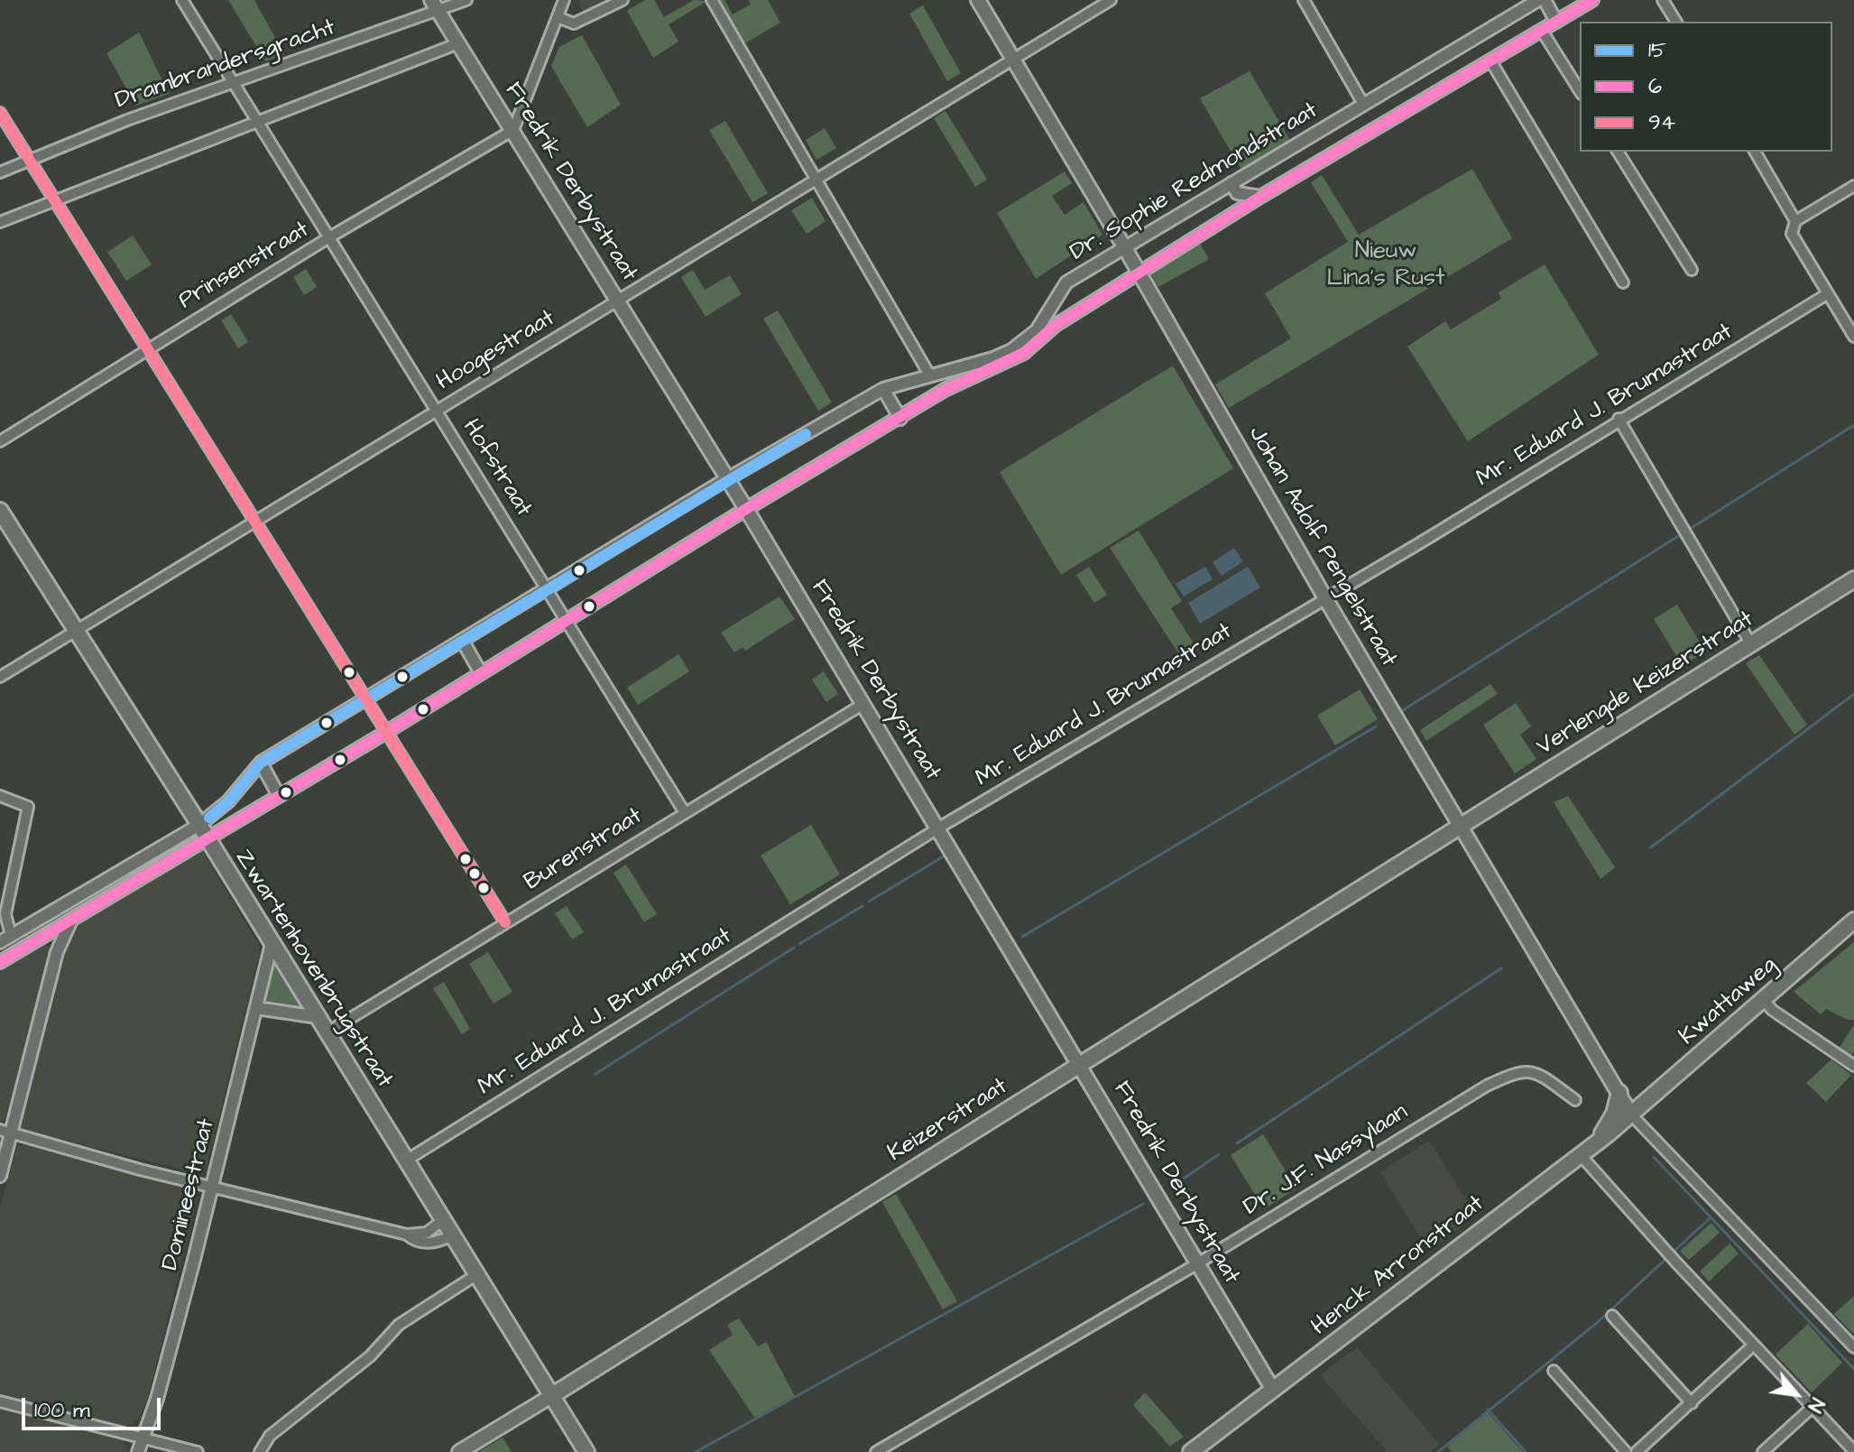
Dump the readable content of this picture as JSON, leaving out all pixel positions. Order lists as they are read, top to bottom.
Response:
{
  "streets": {
    "main road": [
      "Fredrik Derbystraat",
      "Johan Adolf Pengelstraat",
      "Verlengde Keizerstraat",
      "Zwartenhovenbrugstraat",
      "Kwattaweg",
      "Keizerstraat",
      "Henck Arronstraat"
    ],
    "street": [
      "Drambrandersgracht",
      "Dr. Sophie Redmondstraat",
      "Prinsenstraat",
      "Hoogestraat",
      "Mr. Eduard J. Brumastraat",
      "Hofstraat",
      "Burenstraat",
      "Dr. J.F. Nassylaan",
      "Domineestraat"
    ]
  },
  "crossings": [
    ["Drambrandersgracht", "Fredrik Derbystraat"],
    ["Drambrandersgracht", "Hofstraat"],
    ["Fredrik Derbystraat", "Dr. Sophie Redmondstraat"],
    ["Fredrik Derbystraat", "Prinsenstraat"],
    ["Fredrik Derbystraat", "Hoogestraat"],
    ["Fredrik Derbystraat", "Mr. Eduard J. Brumastraat"],
    ["Fredrik Derbystraat", "Burenstraat"],
    ["Fredrik Derbystraat", "Keizerstraat"],
    ["Fredrik Derbystraat", "Dr. J.F. Nassylaan"],
    ["Fredrik Derbystraat", "Henck Arronstraat"],
    ["Dr. Sophie Redmondstraat", "Hofstraat"],
    ["Dr. Sophie Redmondstraat", "Johan Adolf Pengelstraat"],
    ["Dr. Sophie Redmondstraat", "Zwartenhovenbrugstraat"],
    ["Prinsenstraat", "Hofstraat"],
    ["Hoogestraat", "Hofstraat"],
    ["Hoogestraat", "Johan Adolf Pengelstraat"],
    ["Hoogestraat", "Zwartenhovenbrugstraat"],
    ["Mr. Eduard J. Brumastraat", "Johan Adolf Pengelstraat"],
    ["Mr. Eduard J. Brumastraat", "Zwartenhovenbrugstraat"],
    ["Hofstraat", "Burenstraat"],
    ["Johan Adolf Pengelstraat", "Verlengde Keizerstraat"],
    ["Johan Adolf Pengelstraat", "Kwattaweg"],
    ["Johan Adolf Pengelstraat", "Keizerstraat"],
    ["Johan Adolf Pengelstraat", "Henck Arronstraat"],
    ["Verlengde Keizerstraat", "Keizerstraat"],
    ["Burenstraat", "Zwartenhovenbrugstraat"],
    ["Zwartenhovenbrugstraat", "Keizerstraat"],
    ["Zwartenhovenbrugstraat", "Domineestraat"],
    ["Kwattaweg", "Henck Arronstraat"]
  ],
  "parks": ["Nieuw Lina's Rust"],
  "lines": ["transit line 6", "transit line 94", "transit line 15"],
  "legend": ["15", "6", "94"],
  "scale_bar": "100 m",
  "north": "bottom right"
}
